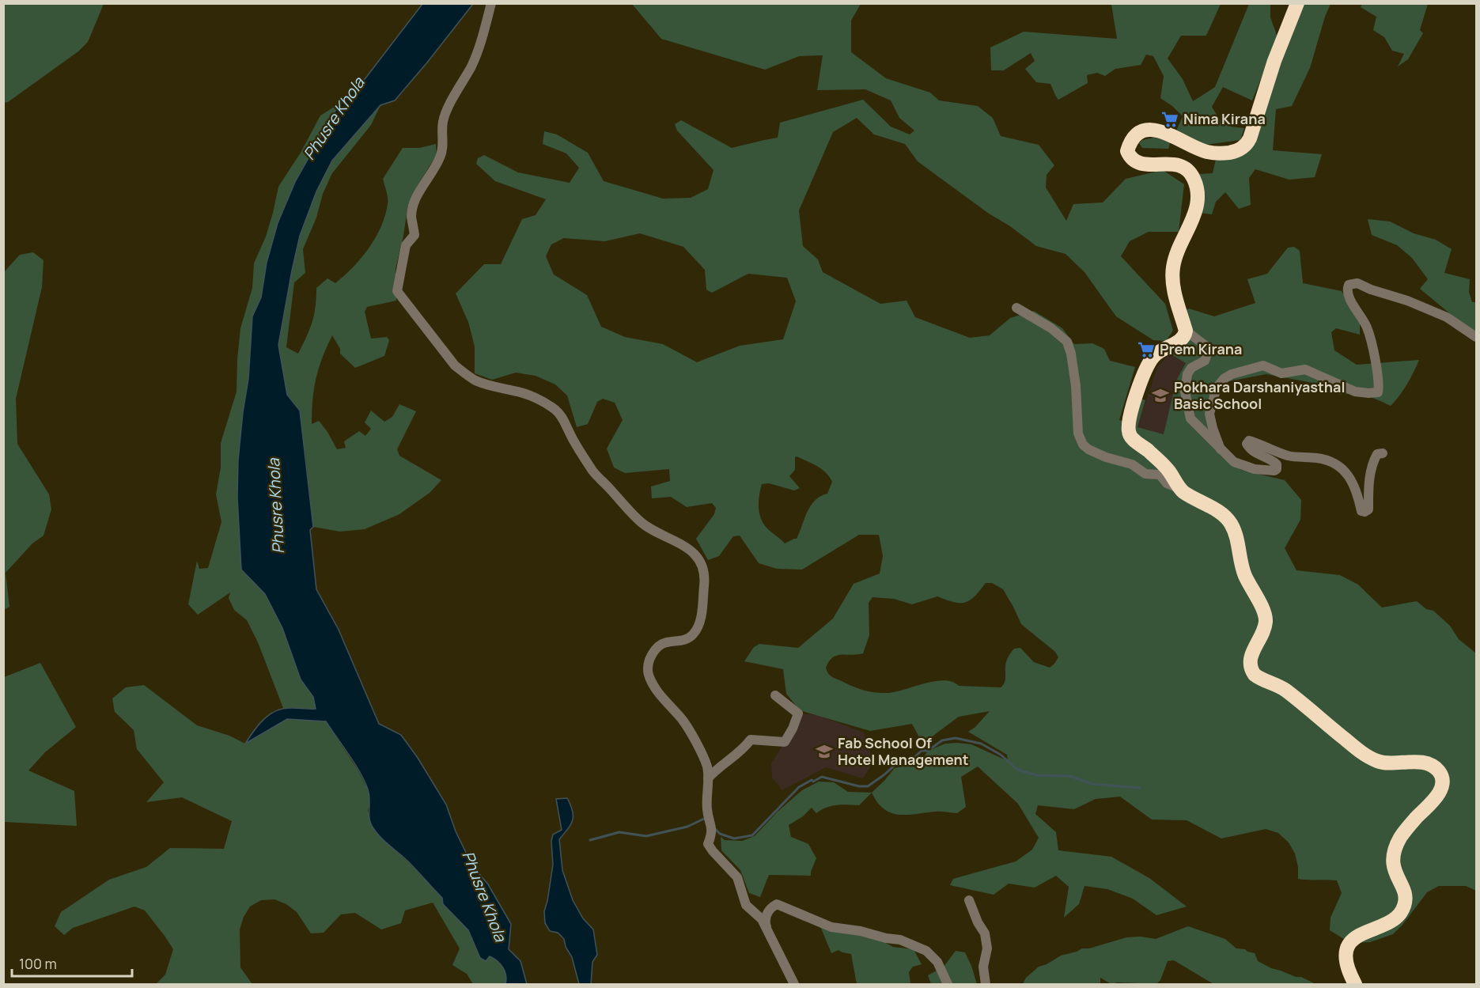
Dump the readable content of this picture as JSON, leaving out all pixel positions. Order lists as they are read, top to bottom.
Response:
{
  "water": ["Phusre Khola"],
  "places": {
    "supermarket": ["Nima Kirana", "Prem Kirana"],
    "school or university": ["Pokhara Darshaniyasthal Basic School", "Fab School Of Hotel Management"]
  },
  "scale_bar": "100 m"
}
